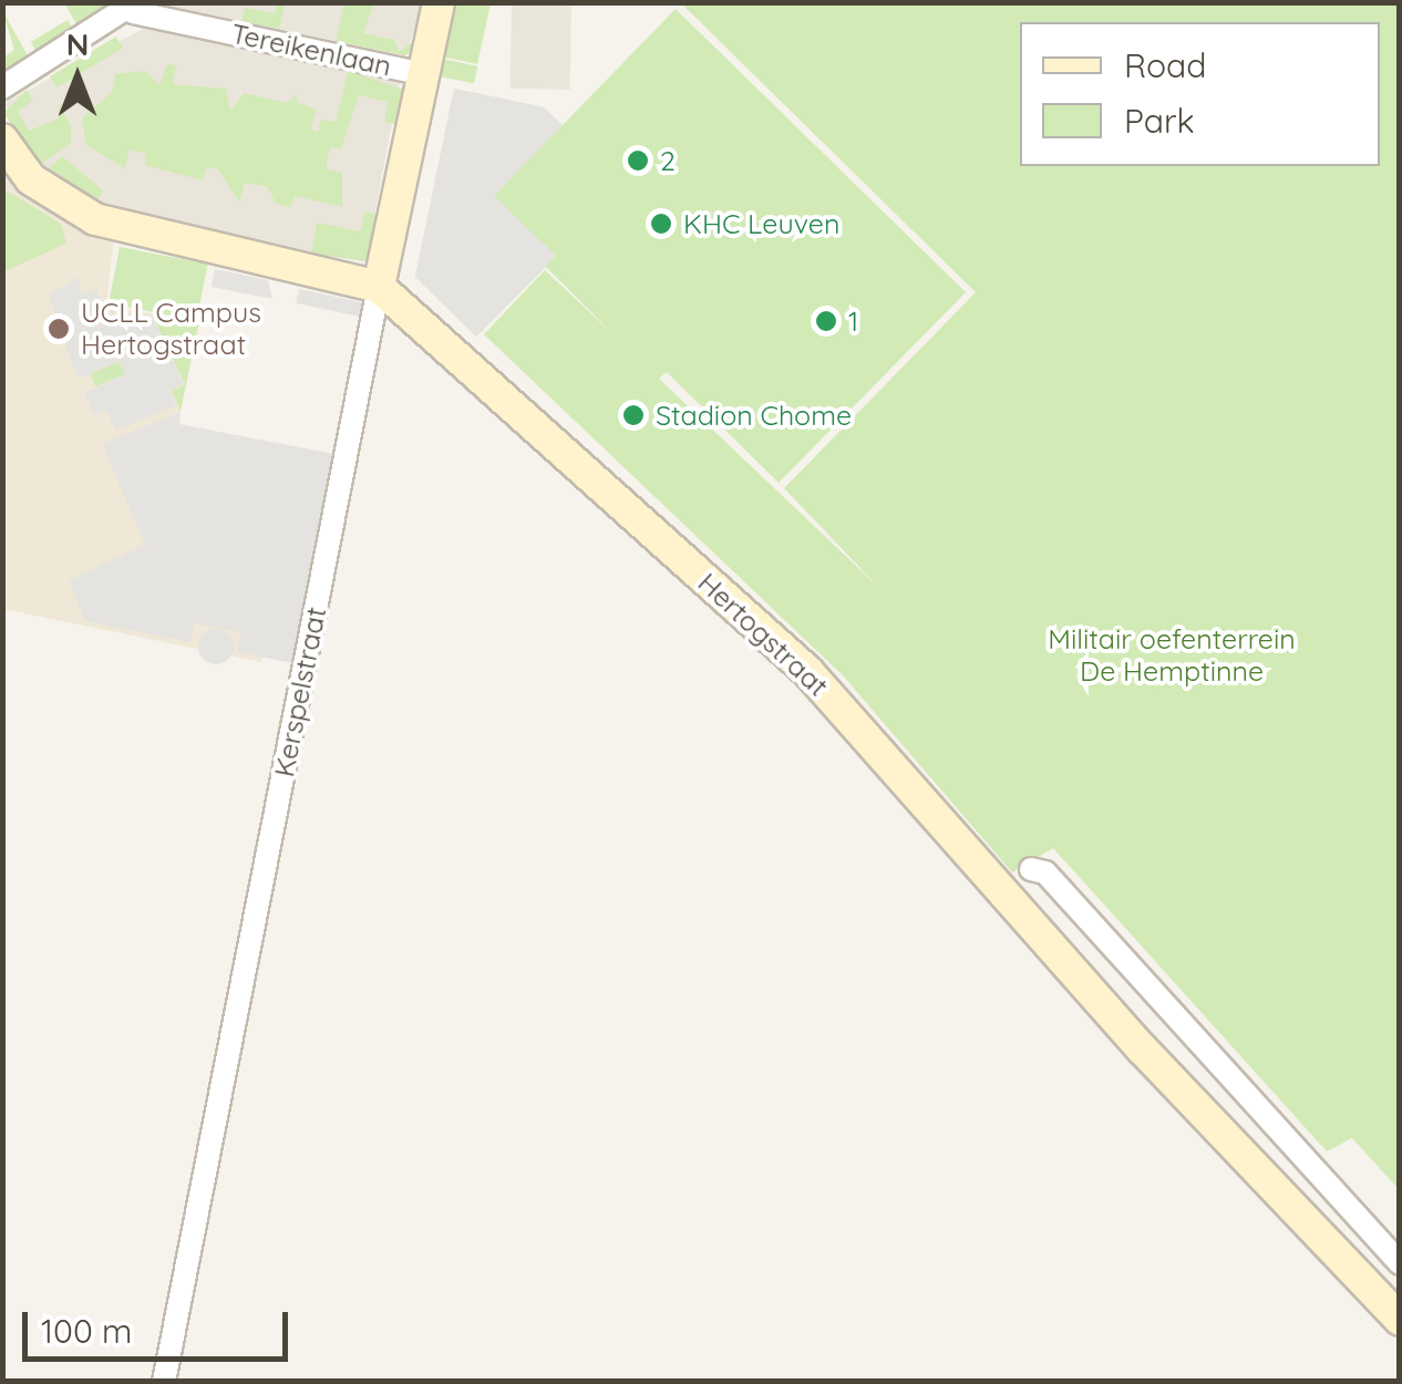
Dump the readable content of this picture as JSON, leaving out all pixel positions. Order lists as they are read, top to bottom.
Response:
{
  "streets": {
    "street": ["Tereikenlaan", "Hertogstraat", "Kerspelstraat"]
  },
  "crossings": [
    ["Tereikenlaan", "Kerspelstraat"],
    ["Hertogstraat", "Kerspelstraat"]
  ],
  "parks": ["Militair oefenterrein De Hemptinne"],
  "places": [
    "2",
    "KHC Leuven",
    "1",
    "UCLL Campus Hertogstraat",
    "Stadion Chome"
  ],
  "legend": ["Road", "Park"],
  "scale_bar": "100 m",
  "north": "top"
}
